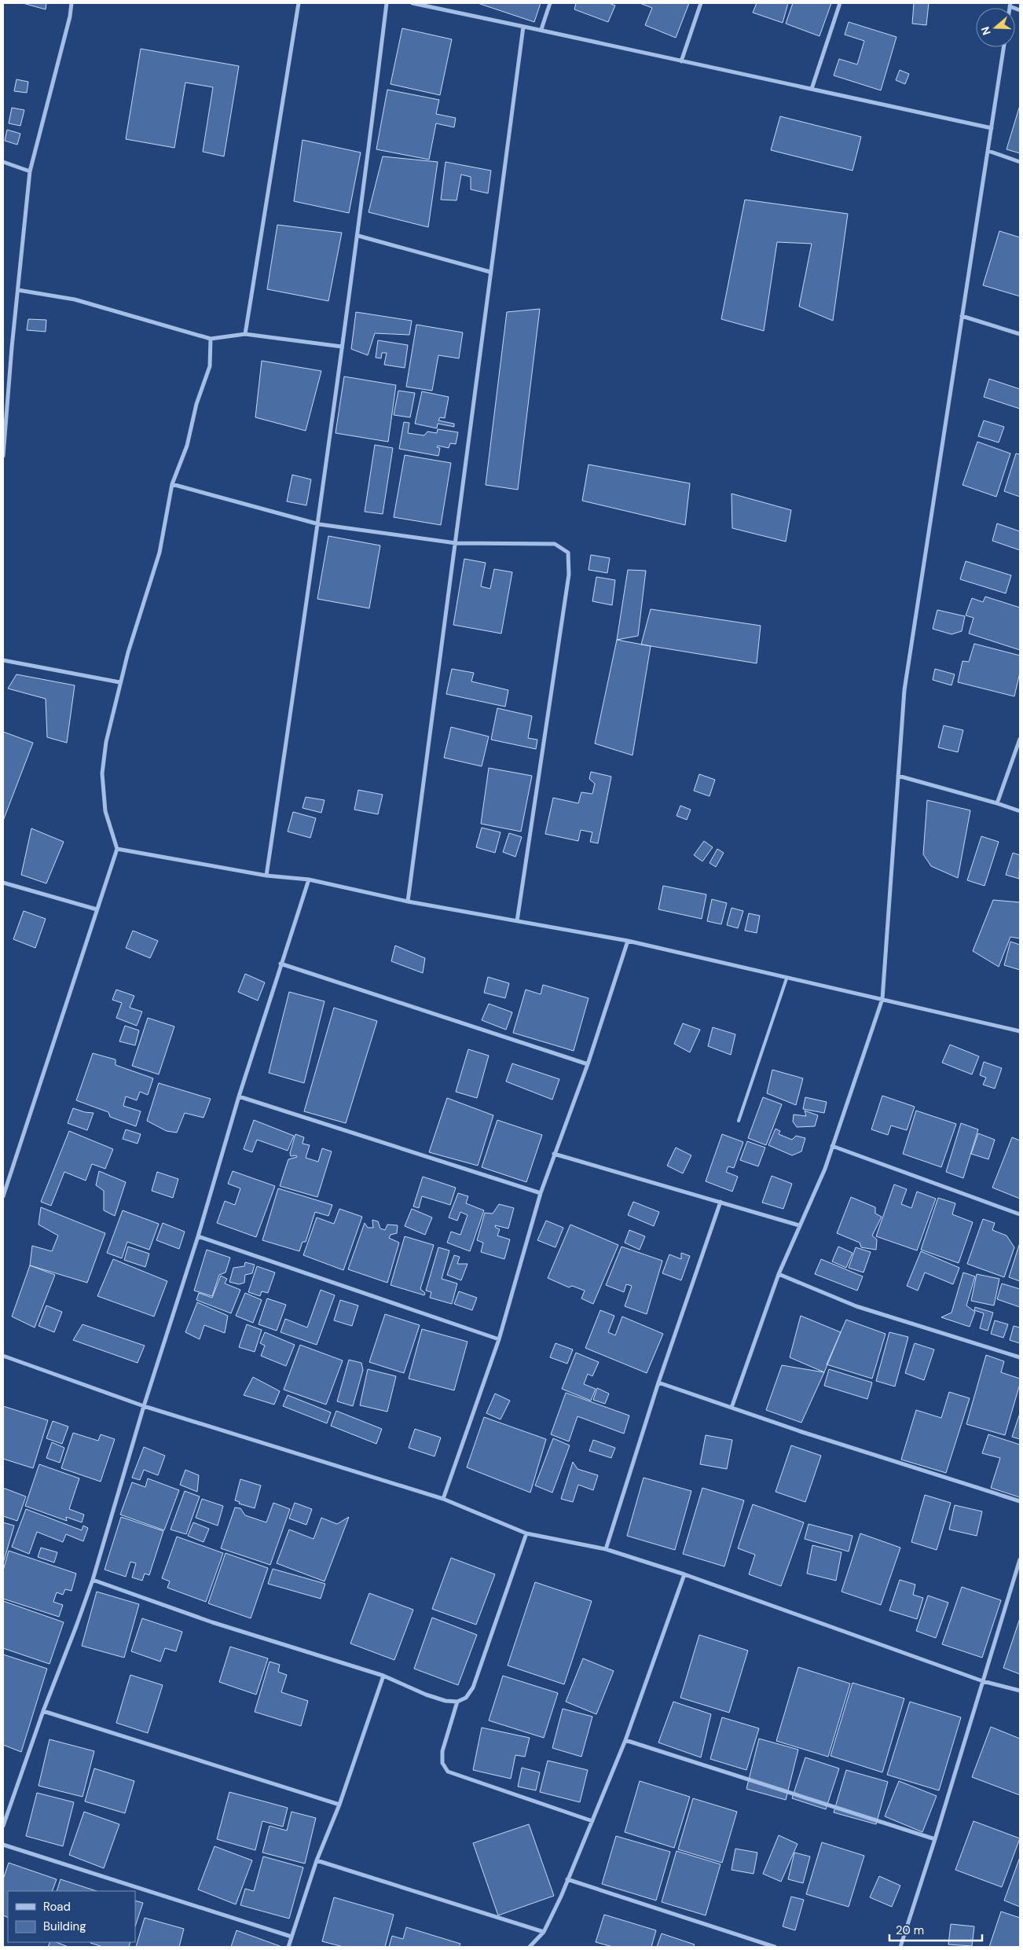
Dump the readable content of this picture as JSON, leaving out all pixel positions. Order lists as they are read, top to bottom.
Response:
{
  "legend": ["Road", "Building"],
  "scale_bar": "20 m",
  "north": "left"
}
